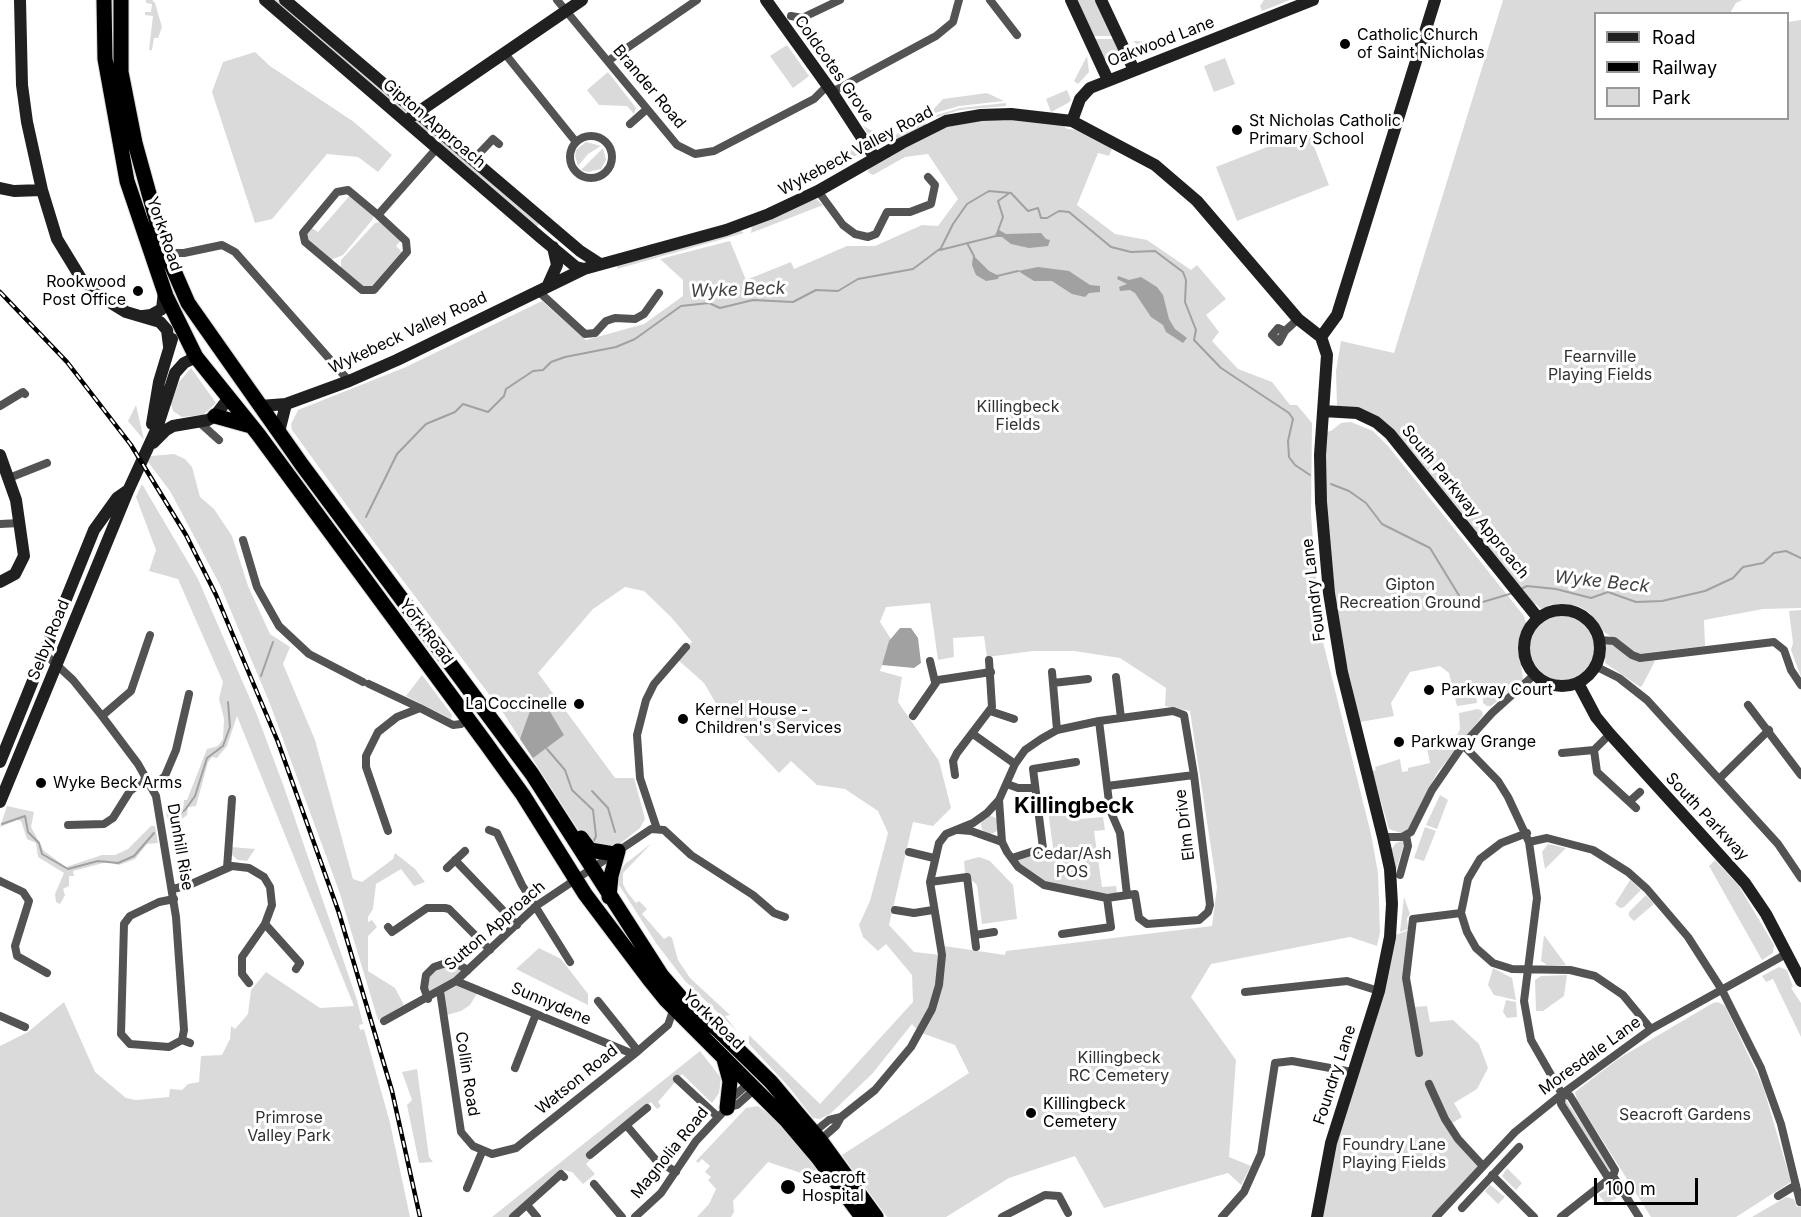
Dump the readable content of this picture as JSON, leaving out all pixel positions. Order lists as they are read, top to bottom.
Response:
{
  "streets": {
    "highway": ["York Road"],
    "street": [
      "Oakwood Lane",
      "Coldcotes Grove",
      "Brander Road",
      "Gipton Approach",
      "Wykebeck Valley Road",
      "South Parkway Approach",
      "Foundry Lane",
      "Selby Road",
      "South Parkway",
      "Elm Drive",
      "Dunhill Rise",
      "Sutton Approach",
      "Sunnydene",
      "Moresdale Lane",
      "Collin Road",
      "Watson Road",
      "Magnolia Road"
    ]
  },
  "crossings": [
    ["Oakwood Lane", "Wykebeck Valley Road"],
    ["Coldcotes Grove", "Brander Road"],
    ["Coldcotes Grove", "Wykebeck Valley Road"],
    ["Gipton Approach", "Wykebeck Valley Road"],
    ["Wykebeck Valley Road", "York Road"],
    ["Wykebeck Valley Road", "Foundry Lane"],
    ["York Road", "Selby Road"],
    ["York Road", "Sutton Approach"],
    ["York Road", "Watson Road"],
    ["York Road", "Magnolia Road"],
    ["South Parkway Approach", "Foundry Lane"],
    ["South Parkway Approach", "South Parkway"],
    ["Selby Road", "Dunhill Rise"],
    ["South Parkway", "Moresdale Lane"],
    ["Sutton Approach", "Sunnydene"],
    ["Sutton Approach", "Collin Road"],
    ["Sunnydene", "Watson Road"],
    ["Collin Road", "Watson Road"]
  ],
  "districts": ["Killingbeck"],
  "water": ["Wyke Beck"],
  "parks": [
    "Fearnville Playing Fields",
    "Killingbeck Fields",
    "Gipton Recreation Ground",
    "Cedar/Ash POS",
    "Killingbeck RC Cemetery",
    "Seacroft Gardens",
    "Primrose Valley Park",
    "Foundry Lane Playing Fields"
  ],
  "places": [
    "Catholic Church of Saint Nicholas",
    "St Nicholas Catholic Primary School",
    "Rookwood Post Office",
    "Parkway Court",
    "La Coccinelle",
    "Kernel House - Children's Services",
    "Parkway Grange",
    "Wyke Beck Arms",
    "Killingbeck Cemetery",
    "Seacroft Hospital"
  ],
  "legend": ["Road", "Railway", "Park"],
  "scale_bar": "100 m"
}
